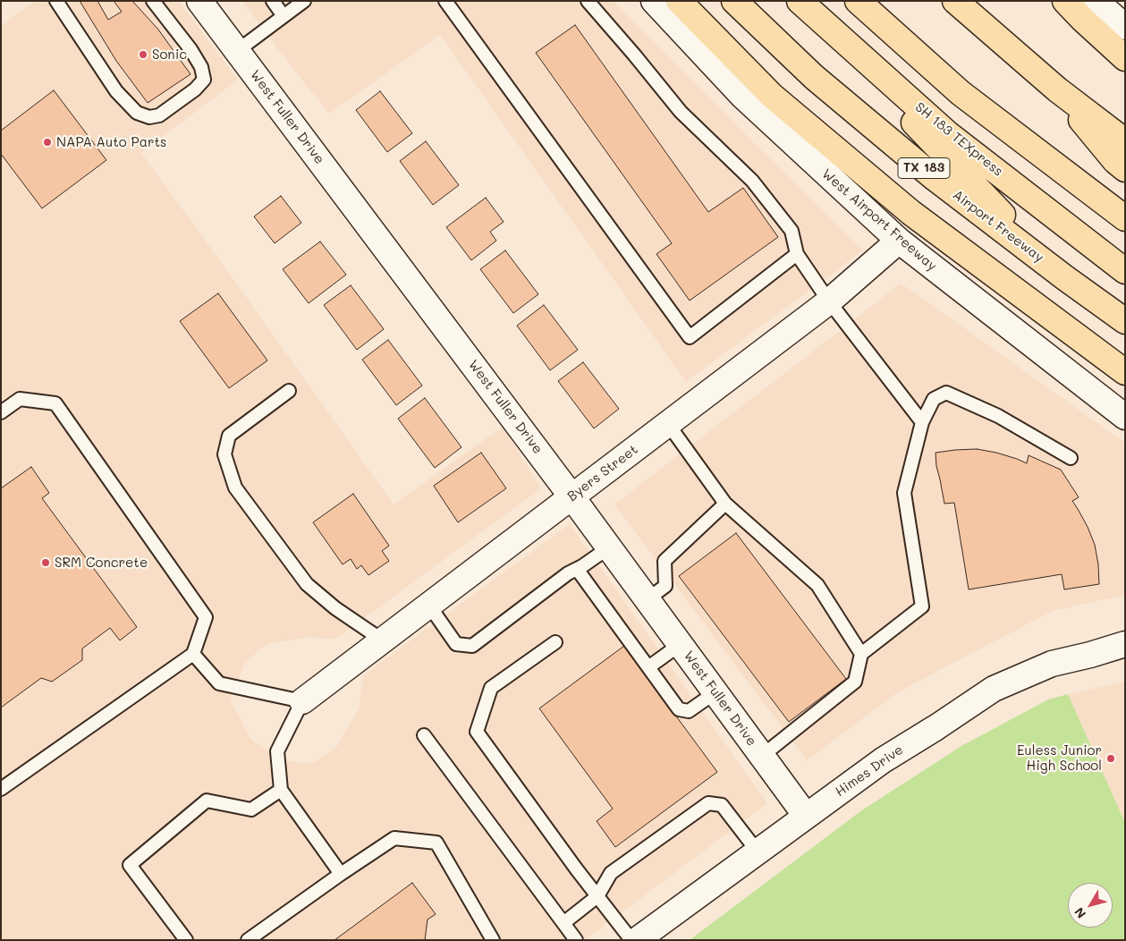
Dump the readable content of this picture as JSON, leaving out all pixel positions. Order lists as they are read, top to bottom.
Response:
{
  "streets": {
    "highway": ["SH 183 TEXpress", "TX 183", "Airport Freeway"],
    "street": [
      "West Fuller Drive",
      "West Airport Freeway",
      "Byers Street",
      "Himes Drive"
    ]
  },
  "crossings": [
    ["West Fuller Drive", "Byers Street"],
    ["West Fuller Drive", "Himes Drive"],
    ["West Airport Freeway", "Byers Street"]
  ],
  "places": [
    "Sonic",
    "NAPA Auto Parts",
    "SRM Concrete",
    "Euless Junior High School"
  ],
  "north": "bottom left"
}
